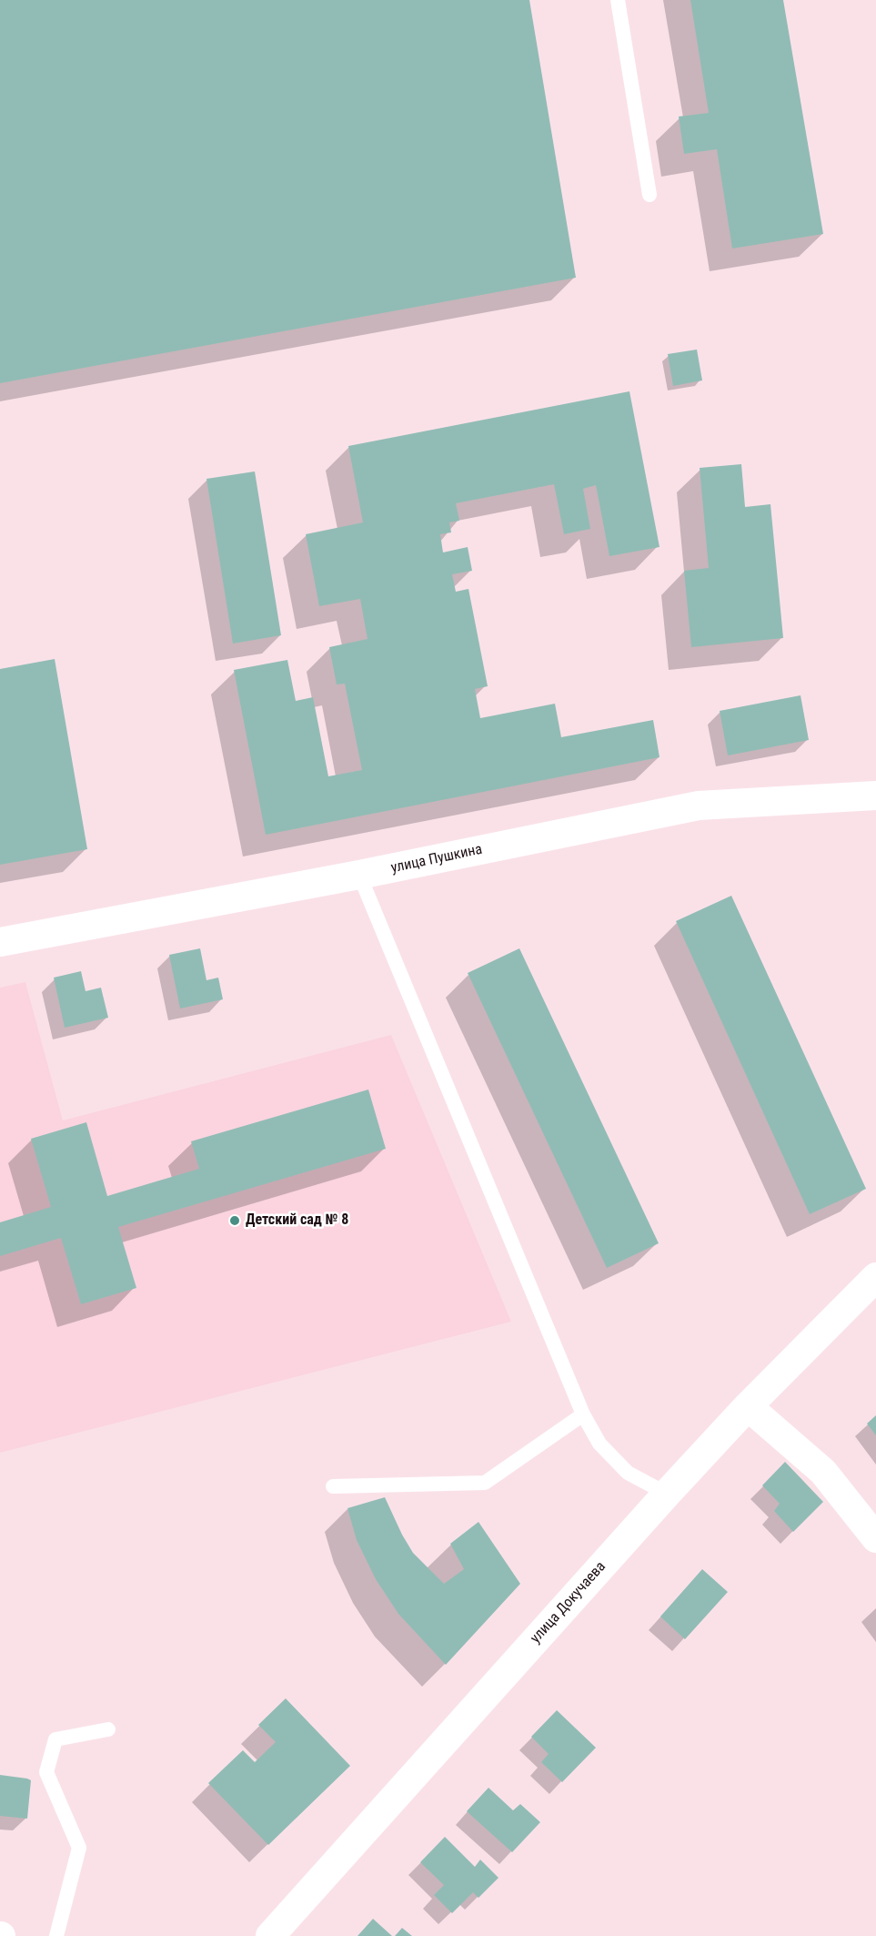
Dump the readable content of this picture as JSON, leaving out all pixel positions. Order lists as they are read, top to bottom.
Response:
{
  "streets": {
    "street": ["улица Пушкина", "улица Докучаева"]
  },
  "places": ["Детский сад № 8"]
}
